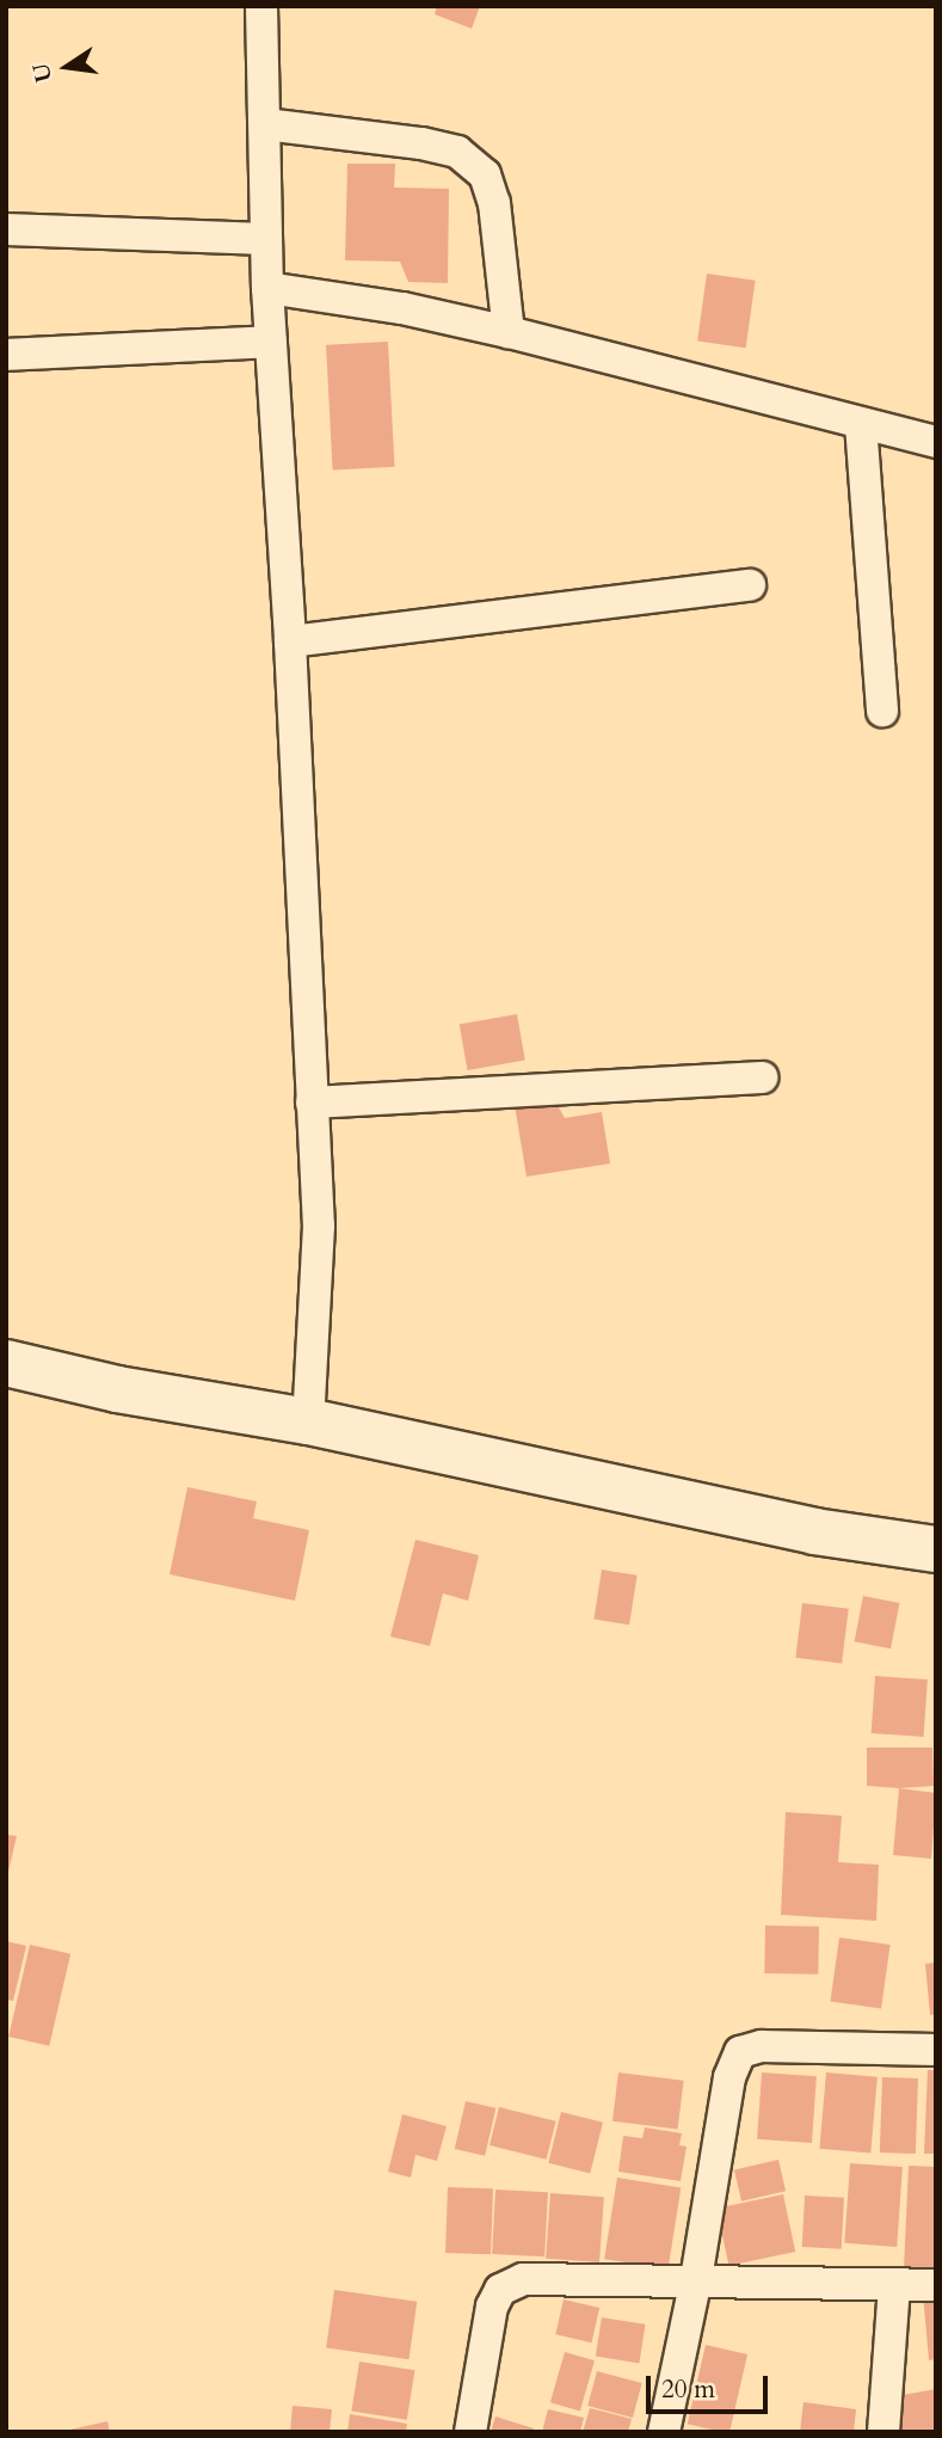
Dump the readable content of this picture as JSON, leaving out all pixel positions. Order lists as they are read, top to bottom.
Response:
{
  "scale_bar": "20 m",
  "north": "left"
}
